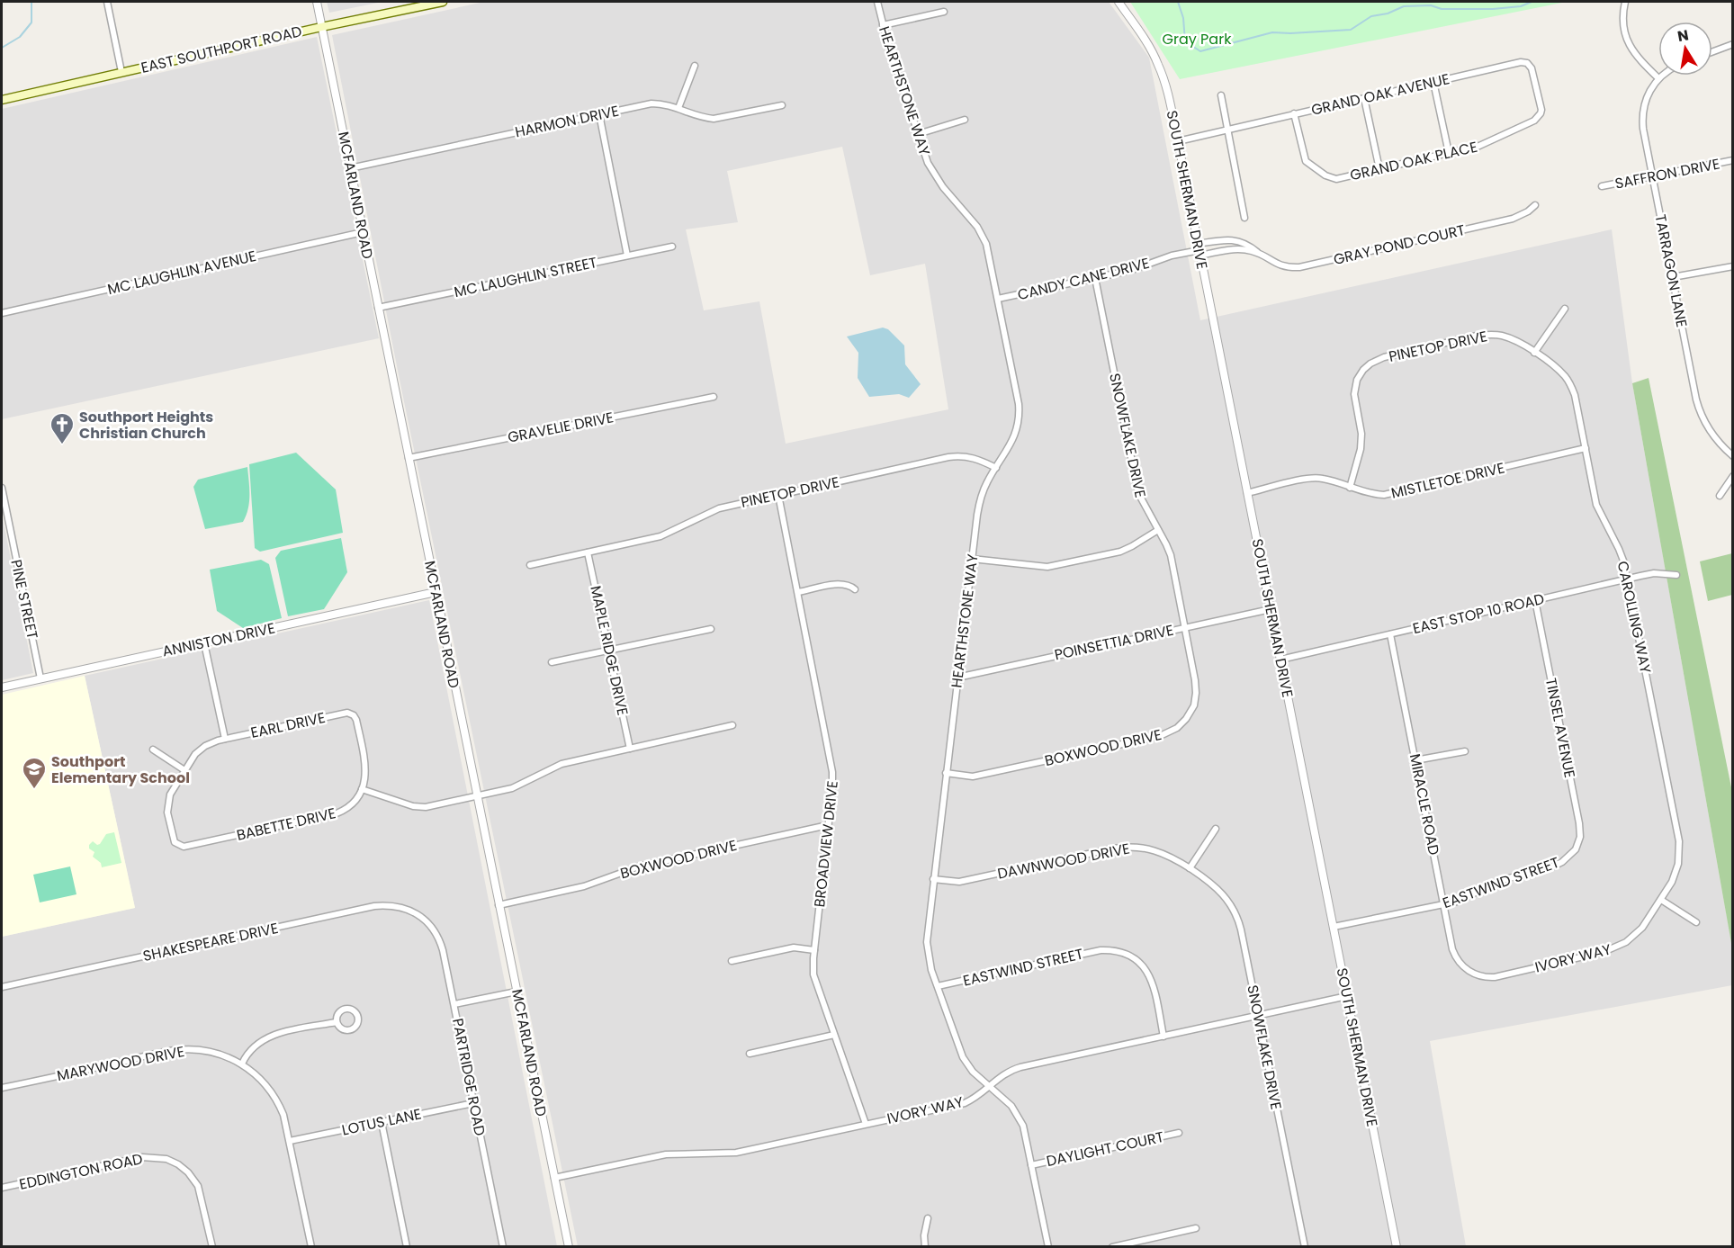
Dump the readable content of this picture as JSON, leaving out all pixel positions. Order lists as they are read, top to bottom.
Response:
{
  "streets": {
    "main road": ["EAST SOUTHPORT ROAD"],
    "street": [
      "HEARTHSTONE WAY",
      "GRAND OAK AVENUE",
      "HARMON DRIVE",
      "GRAND OAK PLACE",
      "SAFFRON DRIVE",
      "SOUTH SHERMAN DRIVE",
      "MCFARLAND ROAD",
      "GRAY POND COURT",
      "TARRAGON LANE",
      "MC LAUGHLIN AVENUE",
      "MC LAUGHLIN STREET",
      "CANDY CANE DRIVE",
      "PINETOP DRIVE",
      "GRAVELIE DRIVE",
      "SNOWFLAKE DRIVE",
      "MISTLETOE DRIVE",
      "PINE STREET",
      "EAST STOP 10 ROAD",
      "CAROLLING WAY",
      "ANNISTON DRIVE",
      "POINSETTIA DRIVE",
      "MAPLE RIDGE DRIVE",
      "EARL DRIVE",
      "TINSEL AVENUE",
      "BOXWOOD DRIVE",
      "MIRACLE ROAD",
      "BABETTE DRIVE",
      "BROADVIEW DRIVE",
      "DAWNWOOD DRIVE",
      "EASTWIND STREET",
      "SHAKESPEARE DRIVE",
      "IVORY WAY",
      "MARYWOOD DRIVE",
      "PARTRIDGE ROAD",
      "LOTUS LANE",
      "DAYLIGHT COURT",
      "EDDINGTON ROAD"
    ]
  },
  "crossings": [
    ["EAST SOUTHPORT ROAD", "MCFARLAND ROAD"],
    ["HEARTHSTONE WAY", "CANDY CANE DRIVE"],
    ["HEARTHSTONE WAY", "PINETOP DRIVE"],
    ["HEARTHSTONE WAY", "POINSETTIA DRIVE"],
    ["HEARTHSTONE WAY", "BOXWOOD DRIVE"],
    ["HEARTHSTONE WAY", "DAWNWOOD DRIVE"],
    ["HEARTHSTONE WAY", "EASTWIND STREET"],
    ["HEARTHSTONE WAY", "IVORY WAY"],
    ["HEARTHSTONE WAY", "DAYLIGHT COURT"],
    ["GRAND OAK AVENUE", "GRAND OAK PLACE"],
    ["GRAND OAK AVENUE", "SOUTH SHERMAN DRIVE"],
    ["HARMON DRIVE", "MCFARLAND ROAD"],
    ["SAFFRON DRIVE", "TARRAGON LANE"],
    ["SOUTH SHERMAN DRIVE", "GRAY POND COURT"],
    ["SOUTH SHERMAN DRIVE", "CANDY CANE DRIVE"],
    ["SOUTH SHERMAN DRIVE", "MISTLETOE DRIVE"],
    ["SOUTH SHERMAN DRIVE", "EAST STOP 10 ROAD"],
    ["SOUTH SHERMAN DRIVE", "POINSETTIA DRIVE"],
    ["SOUTH SHERMAN DRIVE", "EASTWIND STREET"],
    ["SOUTH SHERMAN DRIVE", "IVORY WAY"],
    ["MCFARLAND ROAD", "MC LAUGHLIN AVENUE"],
    ["MCFARLAND ROAD", "MC LAUGHLIN STREET"],
    ["MCFARLAND ROAD", "GRAVELIE DRIVE"],
    ["MCFARLAND ROAD", "ANNISTON DRIVE"],
    ["MCFARLAND ROAD", "BOXWOOD DRIVE"],
    ["MCFARLAND ROAD", "IVORY WAY"],
    ["GRAY POND COURT", "CANDY CANE DRIVE"],
    ["CANDY CANE DRIVE", "SNOWFLAKE DRIVE"],
    ["PINETOP DRIVE", "MISTLETOE DRIVE"],
    ["PINETOP DRIVE", "CAROLLING WAY"],
    ["PINETOP DRIVE", "MAPLE RIDGE DRIVE"],
    ["PINETOP DRIVE", "BROADVIEW DRIVE"],
    ["SNOWFLAKE DRIVE", "POINSETTIA DRIVE"],
    ["SNOWFLAKE DRIVE", "BOXWOOD DRIVE"],
    ["SNOWFLAKE DRIVE", "DAWNWOOD DRIVE"],
    ["SNOWFLAKE DRIVE", "IVORY WAY"],
    ["MISTLETOE DRIVE", "CAROLLING WAY"],
    ["PINE STREET", "ANNISTON DRIVE"],
    ["EAST STOP 10 ROAD", "CAROLLING WAY"],
    ["EAST STOP 10 ROAD", "TINSEL AVENUE"],
    ["EAST STOP 10 ROAD", "MIRACLE ROAD"],
    ["CAROLLING WAY", "IVORY WAY"],
    ["EARL DRIVE", "BABETTE DRIVE"],
    ["TINSEL AVENUE", "EASTWIND STREET"],
    ["BOXWOOD DRIVE", "BROADVIEW DRIVE"],
    ["MIRACLE ROAD", "EASTWIND STREET"],
    ["MIRACLE ROAD", "IVORY WAY"],
    ["BROADVIEW DRIVE", "IVORY WAY"],
    ["EASTWIND STREET", "IVORY WAY"],
    ["SHAKESPEARE DRIVE", "PARTRIDGE ROAD"],
    ["MARYWOOD DRIVE", "LOTUS LANE"],
    ["PARTRIDGE ROAD", "LOTUS LANE"]
  ],
  "parks": ["Gray Park"],
  "places": {
    "church": ["Southport Heights Christian Church"],
    "school or university": ["Southport Elementary School"]
  },
  "north": "top"
}
